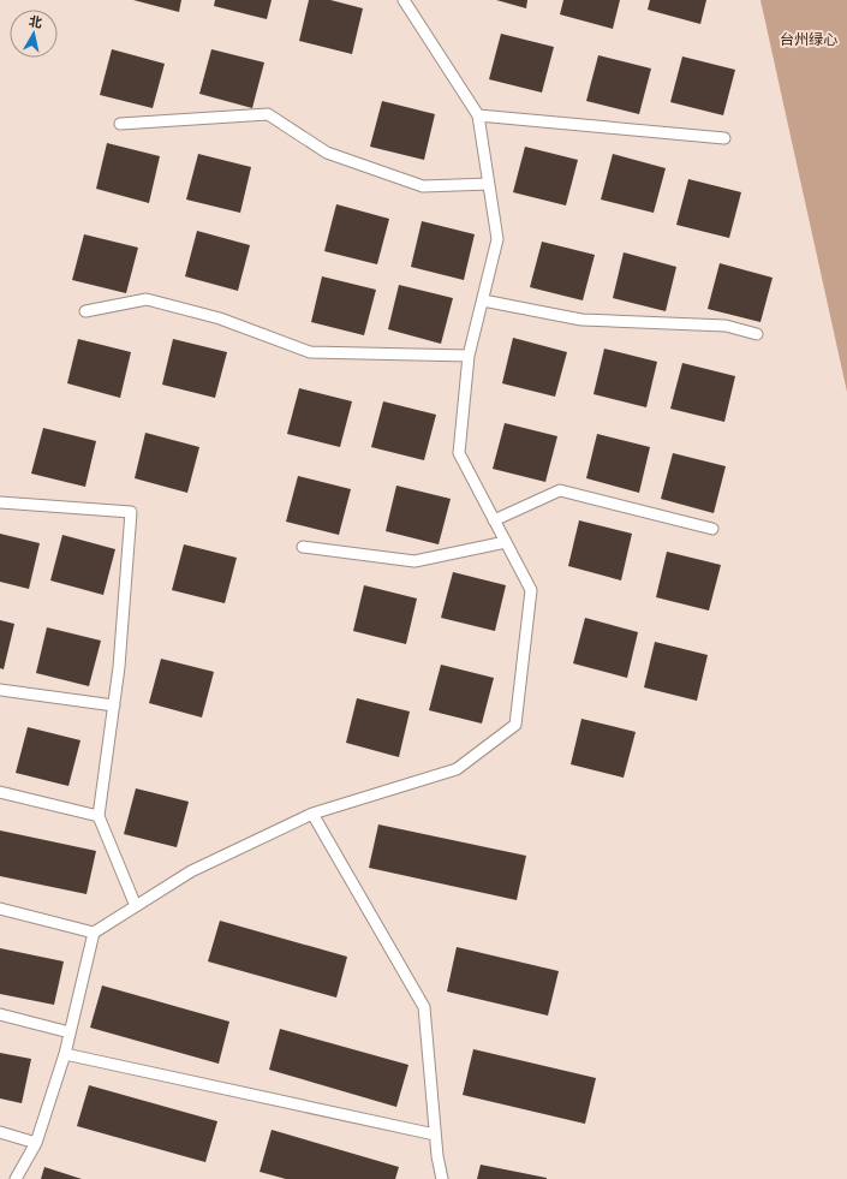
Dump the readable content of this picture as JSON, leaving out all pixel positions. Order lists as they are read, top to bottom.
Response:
{
  "parks": ["台州绿心"],
  "north": "top"
}
